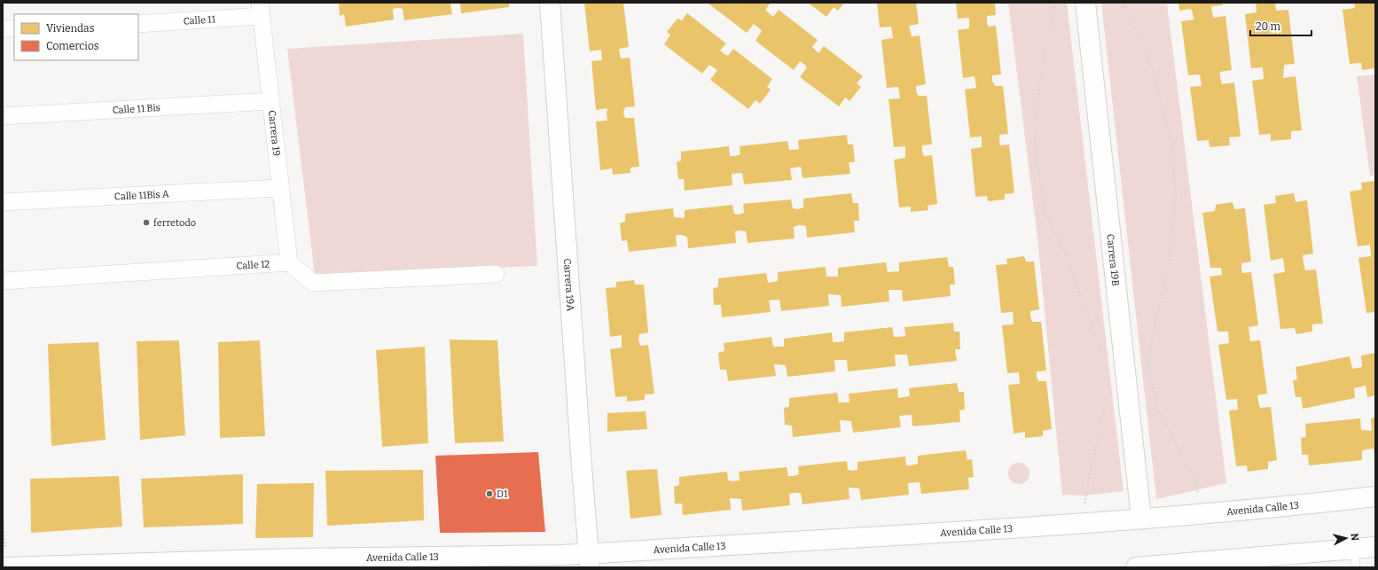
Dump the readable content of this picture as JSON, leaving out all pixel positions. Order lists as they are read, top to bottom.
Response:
{
  "streets": {
    "street": [
      "Calle 11",
      "Calle 11 Bis",
      "Carrera 19",
      "Calle 11Bis A",
      "Carrera 19B",
      "Calle 12",
      "Carrera 19A",
      "Avenida Calle 13"
    ]
  },
  "crossings": [
    ["Calle 11", "Carrera 19"],
    ["Calle 11 Bis", "Carrera 19"],
    ["Carrera 19", "Calle 11Bis A"],
    ["Carrera 19", "Calle 12"],
    ["Carrera 19B", "Avenida Calle 13"],
    ["Carrera 19A", "Avenida Calle 13"]
  ],
  "places": ["ferretodo", "D1"],
  "legend": ["Viviendas", "Comercios"],
  "scale_bar": "20 m",
  "north": "right"
}
